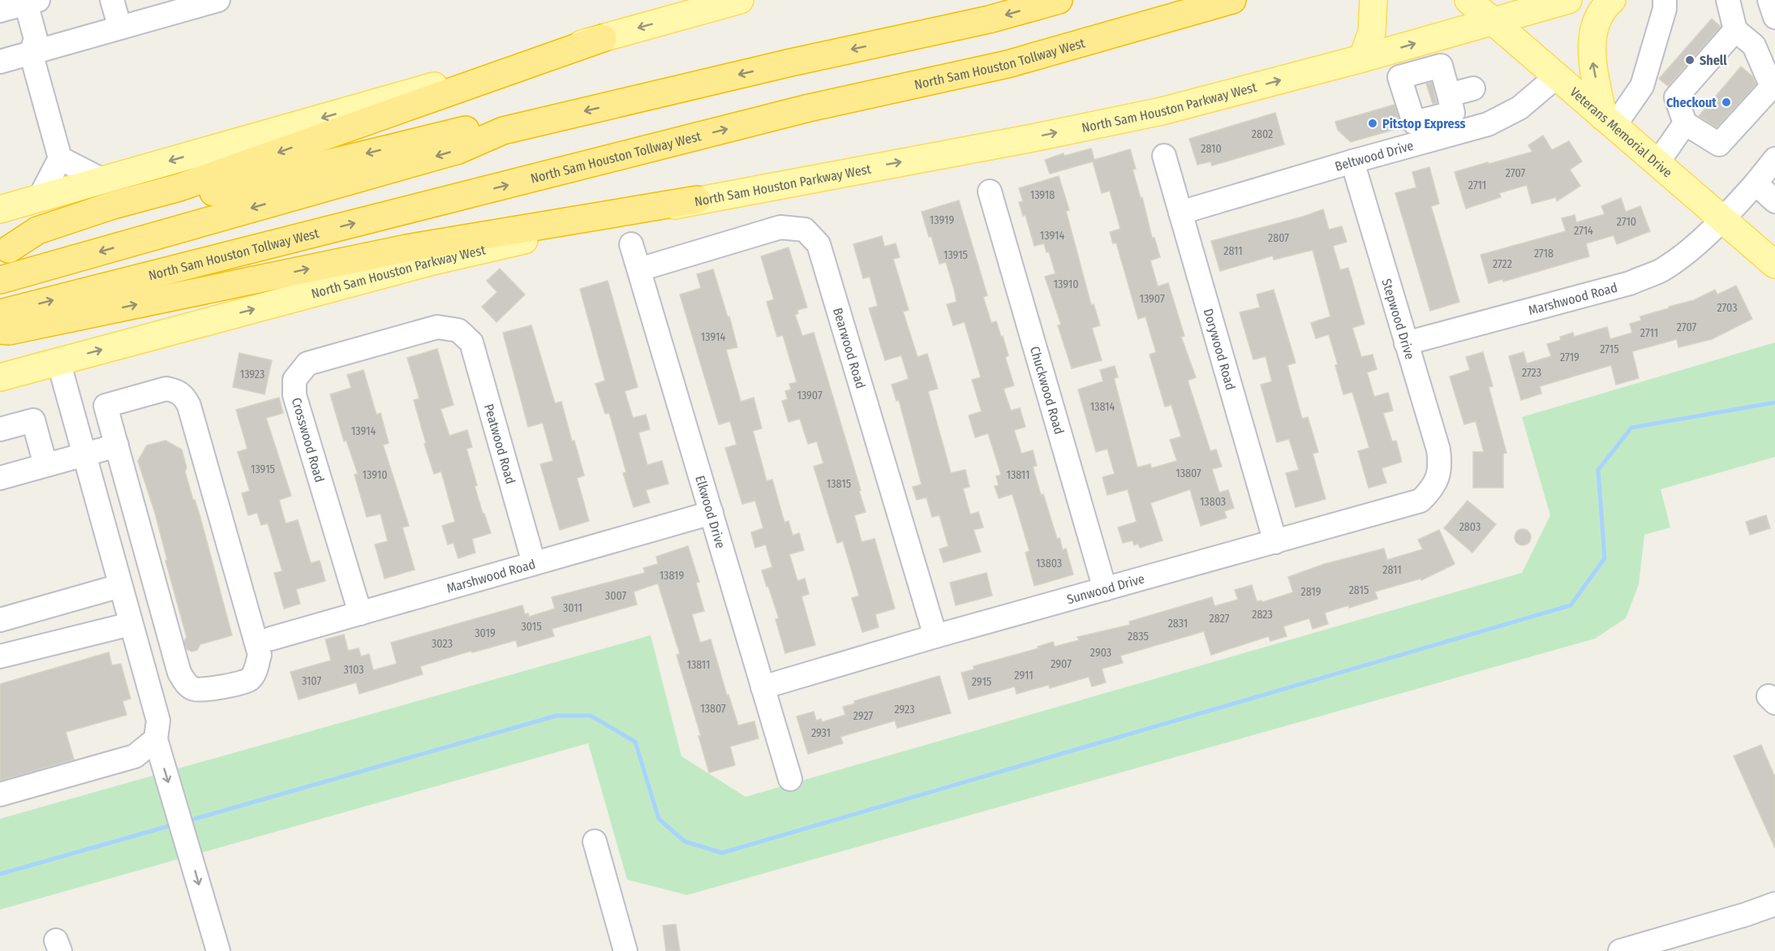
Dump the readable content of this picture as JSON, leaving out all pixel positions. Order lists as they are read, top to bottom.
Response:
{
  "streets": {
    "highway": ["North Sam Houston Tollway West"],
    "main road": ["North Sam Houston Parkway West", "Veterans Memorial Drive"],
    "street": [
      "Beltwood Drive",
      "Marshwood Road",
      "Stepwood Drive",
      "Bearwood Road",
      "Dorywood Road",
      "Chuckwood Road",
      "Crosswood Road",
      "Peatwood Road",
      "Elkwood Drive",
      "Sunwood Drive"
    ]
  },
  "crossings": [
    ["North Sam Houston Parkway West", "Veterans Memorial Drive"],
    ["Veterans Memorial Drive", "Beltwood Drive"],
    ["Veterans Memorial Drive", "Marshwood Road"],
    ["Beltwood Drive", "Stepwood Drive"],
    ["Beltwood Drive", "Dorywood Road"],
    ["Marshwood Road", "Stepwood Drive"],
    ["Marshwood Road", "Crosswood Road"],
    ["Marshwood Road", "Peatwood Road"],
    ["Marshwood Road", "Elkwood Drive"],
    ["Stepwood Drive", "Sunwood Drive"],
    ["Bearwood Road", "Elkwood Drive"],
    ["Bearwood Road", "Sunwood Drive"],
    ["Dorywood Road", "Sunwood Drive"],
    ["Chuckwood Road", "Sunwood Drive"],
    ["Crosswood Road", "Peatwood Road"],
    ["Elkwood Drive", "Sunwood Drive"]
  ],
  "places": ["Shell", "Checkout", "Pitstop Express"],
  "house_numbers": [
    "2802",
    "2810",
    "2707",
    "2711",
    "13918",
    "13919",
    "2710",
    "2714",
    "13914",
    "2807",
    "2811",
    "2718",
    "13915",
    "2722",
    "13910",
    "13907",
    "2703",
    "2707",
    "2711",
    "13914",
    "2715",
    "2719",
    "2723",
    "13923",
    "13907",
    "13814",
    "13914",
    "13915",
    "13807",
    "13910",
    "13811",
    "13815",
    "13803",
    "2803",
    "13803",
    "2811",
    "13819",
    "2815",
    "2819",
    "3007",
    "3011",
    "2823",
    "2827",
    "2831",
    "3015",
    "3019",
    "2835",
    "3023",
    "2903",
    "2907",
    "13811",
    "3103",
    "2911",
    "3107",
    "2915",
    "13807",
    "2923",
    "2927",
    "2931"
  ]
}
